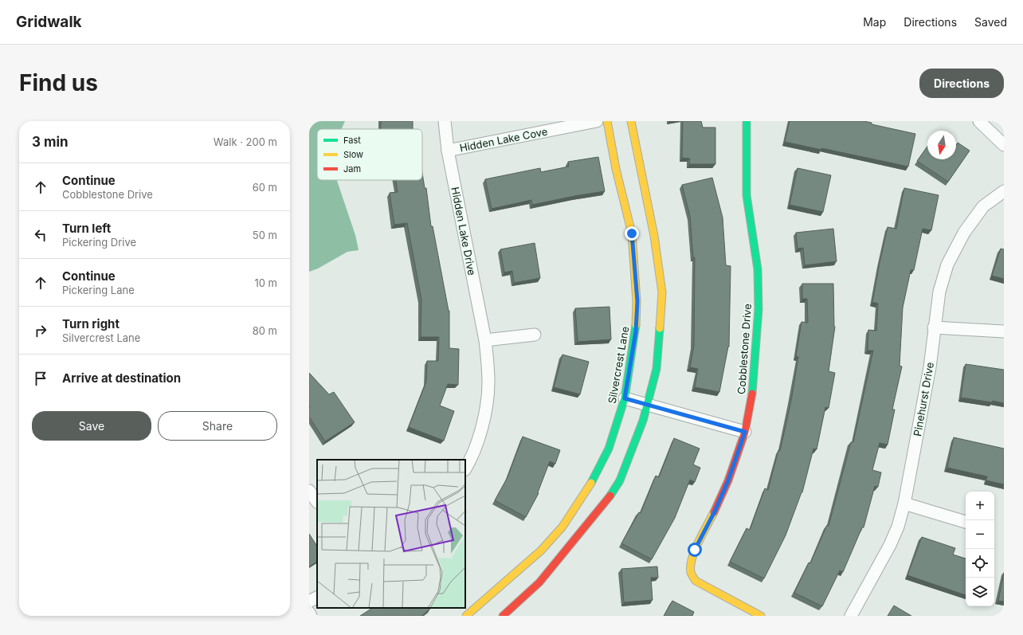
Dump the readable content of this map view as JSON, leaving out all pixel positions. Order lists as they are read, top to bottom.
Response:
{
  "streets": {
    "street": [
      "Hidden Lake Cove",
      "Hidden Lake Drive",
      "Cobblestone Drive",
      "Silvercrest Lane",
      "Pinehurst Drive"
    ]
  },
  "crossings": [
    ["Hidden Lake Cove", "Hidden Lake Drive"]
  ],
  "legend": ["Fast", "Slow", "Jam"],
  "north": "bottom",
  "page": {
    "header": "Gridwalk",
    "nav": ["Map", "Directions", "Saved"],
    "buttons": [
      "Directions",
      ["Save", "Share"]
    ],
    "title": "Find us",
    "heading": ["3 min", "Walk · 200 m"],
    "list": [
      ["Continue", "Cobblestone Drive", "60 m"],
      ["Turn left", "Pickering Drive", "50 m"],
      ["Continue", "Pickering Lane", "10 m"],
      ["Turn right", "Silvercrest Lane", "80 m"],
      "Arrive at destination"
    ],
    "map_buttons": ["+", "−"]
  }
}
